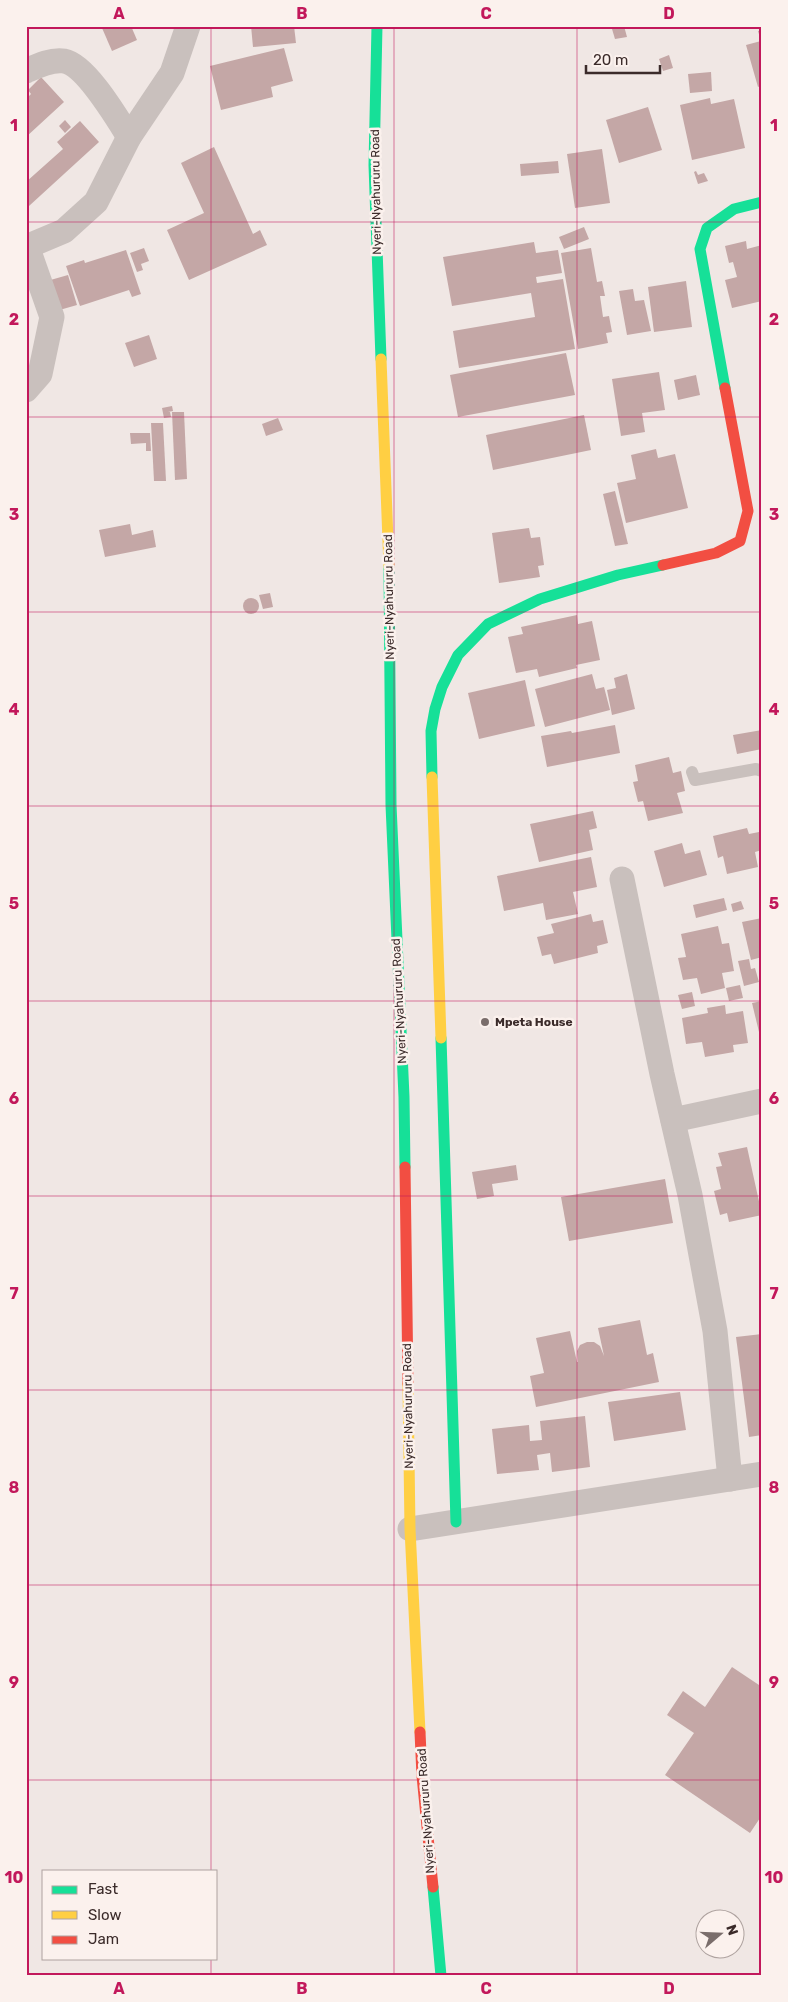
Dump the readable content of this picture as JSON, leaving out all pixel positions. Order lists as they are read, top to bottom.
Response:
{
  "streets": {
    "main road": ["Nyeri-Nyahururu Road"]
  },
  "places": ["Mpeta House"],
  "legend": ["Fast", "Slow", "Jam"],
  "scale_bar": "20 m",
  "north": "right",
  "grid": {
    "columns": [
      "A",
      "B",
      "C",
      "D"
    ],
    "rows": [
      "1",
      "2",
      "3",
      "4",
      "5",
      "6",
      "7",
      "8",
      "9",
      "10"
    ]
  }
}
